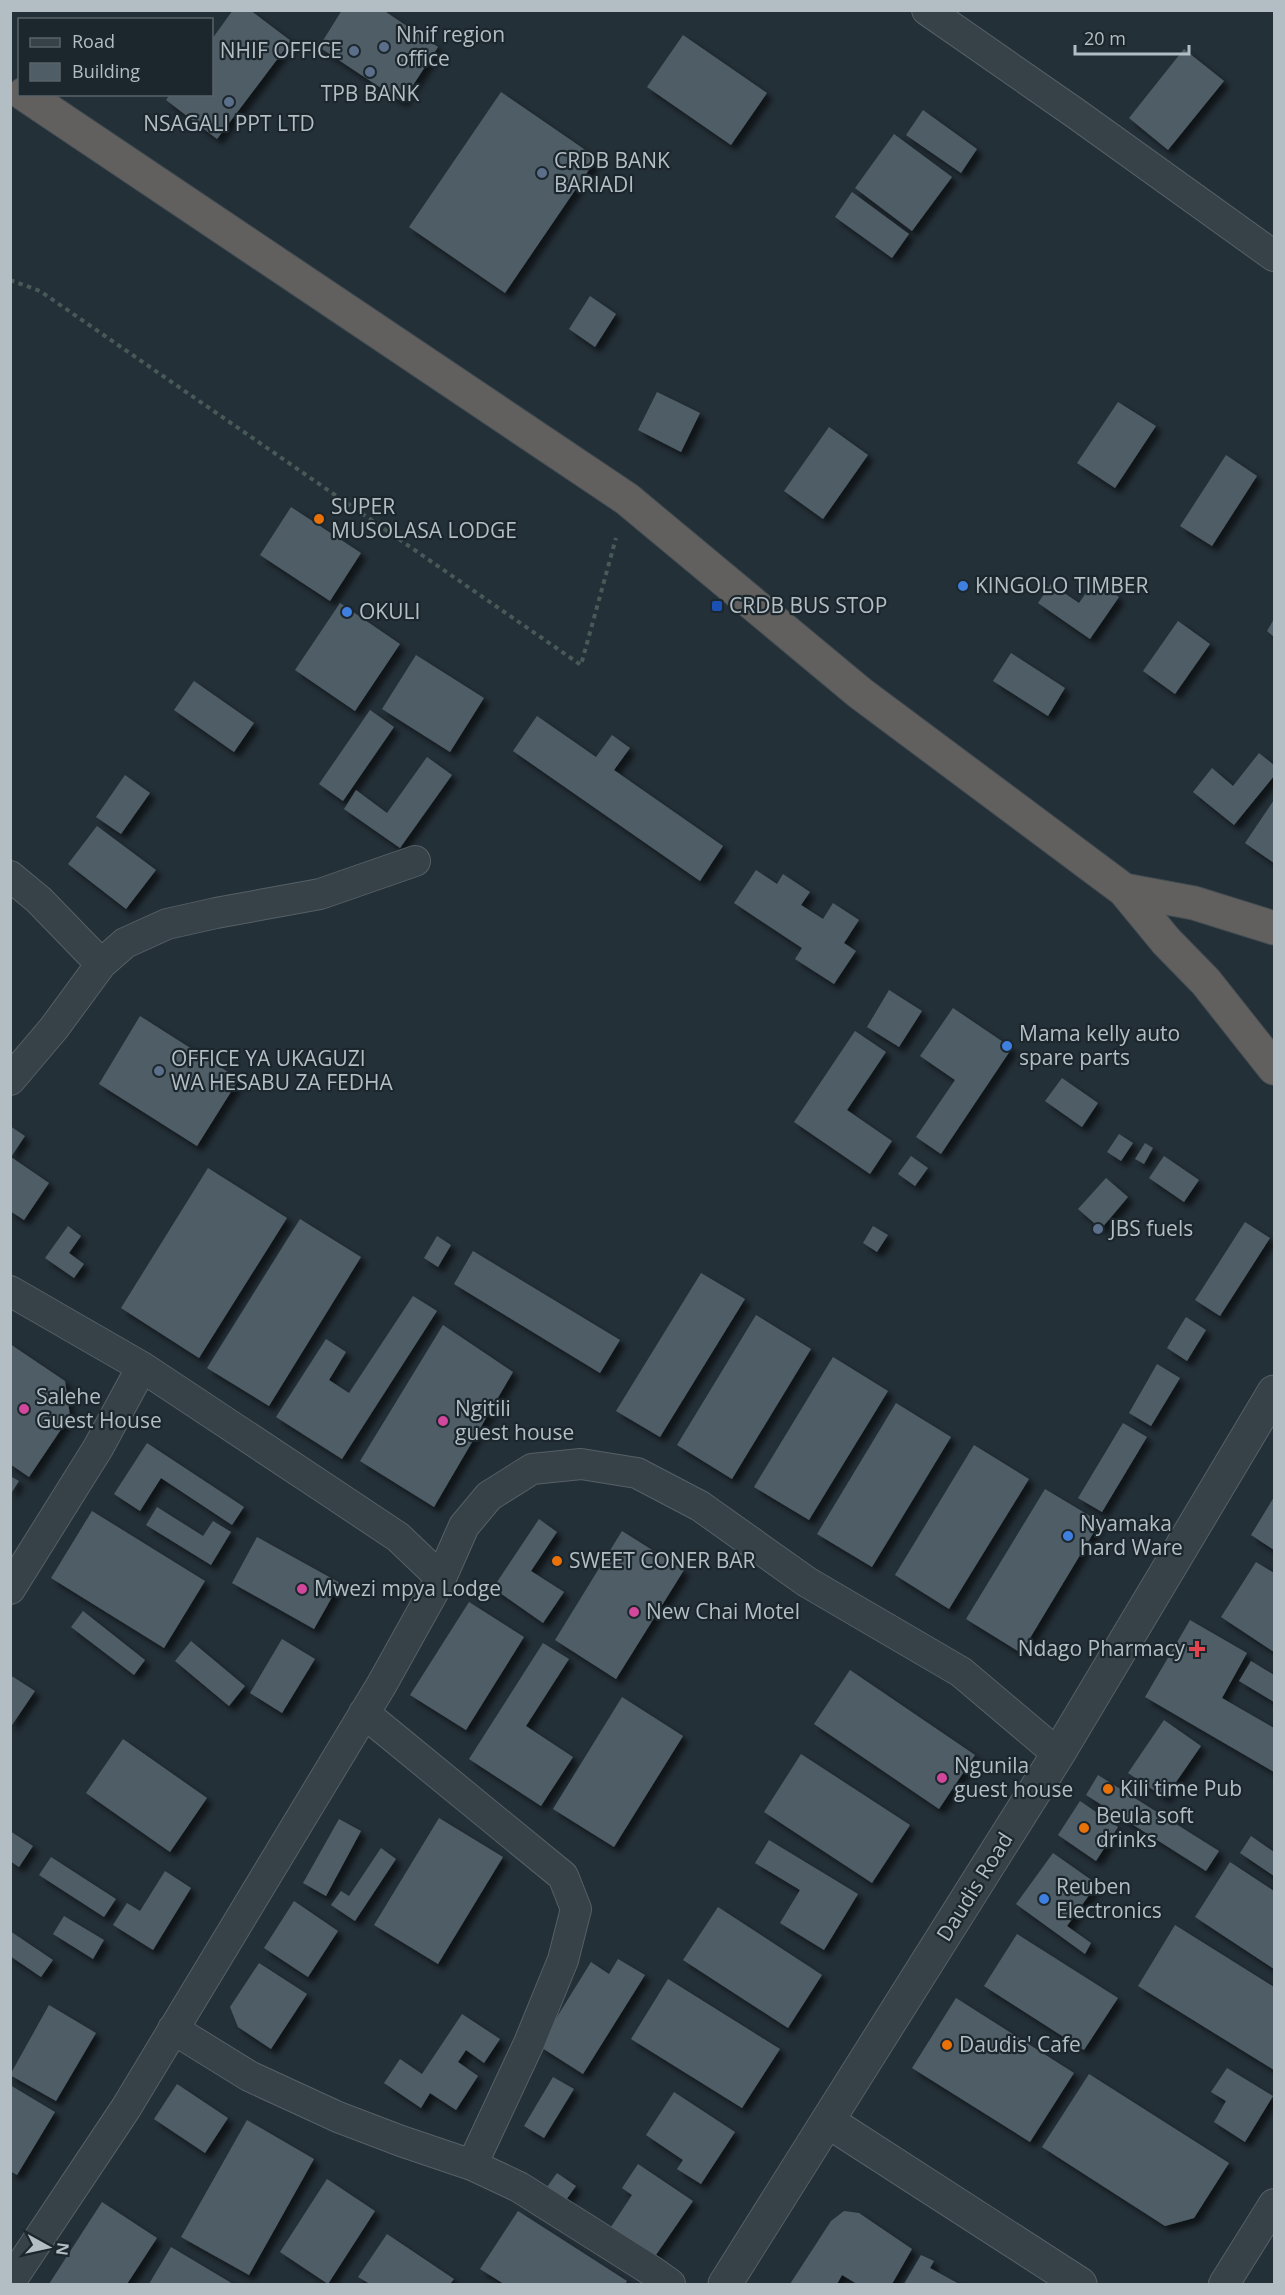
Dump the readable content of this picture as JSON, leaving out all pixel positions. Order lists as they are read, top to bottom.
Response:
{
  "streets": {
    "street": ["Daudis Road"]
  },
  "places": {
    "other": [
      "Nhif region office",
      "NHIF OFFICE",
      "TPB BANK",
      "NSAGALI PPT LTD",
      "CRDB BANK BARIADI",
      "SUPER MUSOLASA LODGE",
      "KINGOLO TIMBER",
      "OKULI",
      "Mama kelly auto spare parts",
      "OFFICE YA UKAGUZI WA HESABU ZA FEDHA",
      "JBS fuels",
      "Salehe Guest House",
      "Ngitili guest house",
      "Nyamaka hard Ware",
      "SWEET CONER BAR",
      "Mwezi mpya Lodge",
      "New Chai Motel",
      "Ngunila guest house",
      "Kili time Pub",
      "Beula soft drinks",
      "Reuben Electronics",
      "Daudis' Cafe"
    ],
    "transit": ["CRDB BUS STOP"],
    "health": ["Ndago Pharmacy"]
  },
  "legend": ["Road", "Building"],
  "scale_bar": "20 m",
  "north": "right"
}
